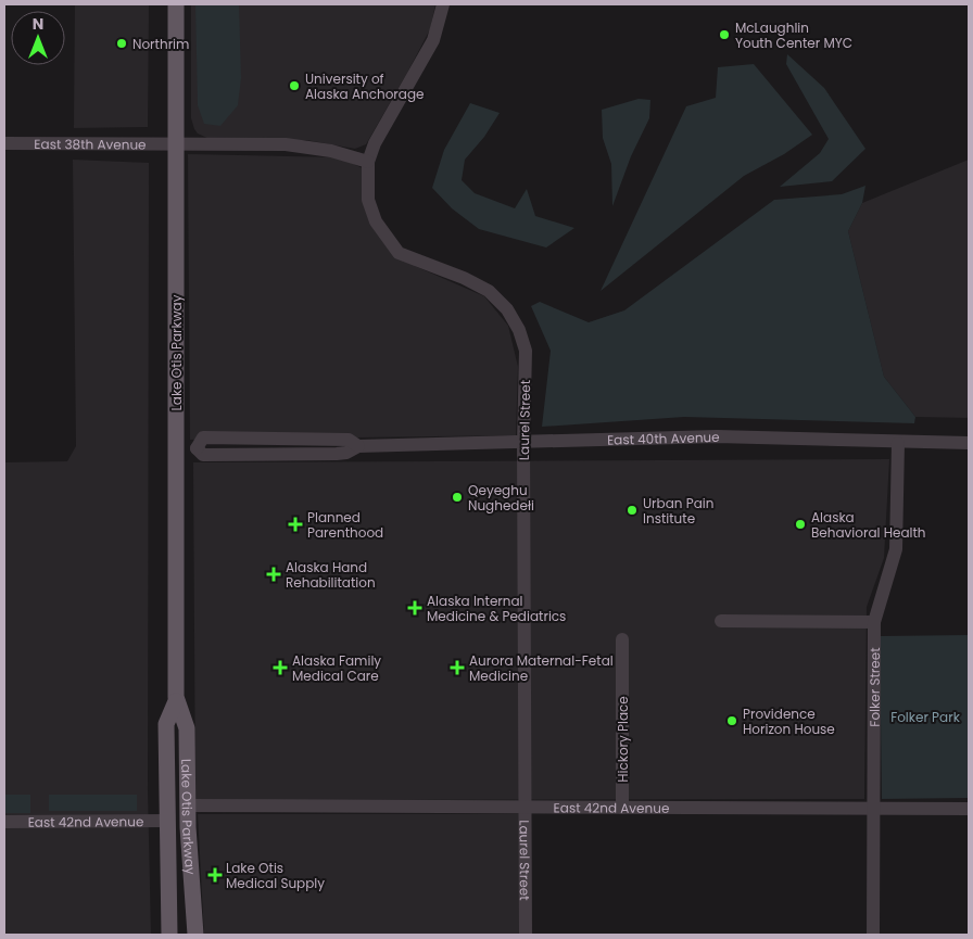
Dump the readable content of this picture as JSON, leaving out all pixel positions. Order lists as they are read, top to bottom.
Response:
{
  "streets": {
    "main road": ["Lake Otis Parkway"],
    "street": [
      "East 38th Avenue",
      "Laurel Street",
      "East 40th Avenue",
      "Folker Street",
      "Hickory Place",
      "East 42nd Avenue"
    ]
  },
  "crossings": [
    ["East 38th Avenue", "Lake Otis Parkway"],
    ["East 38th Avenue", "Laurel Street"],
    ["Lake Otis Parkway", "East 40th Avenue"],
    ["Lake Otis Parkway", "East 42nd Avenue"],
    ["Laurel Street", "East 40th Avenue"],
    ["Laurel Street", "East 42nd Avenue"],
    ["East 40th Avenue", "Folker Street"],
    ["Folker Street", "East 42nd Avenue"],
    ["Hickory Place", "East 42nd Avenue"]
  ],
  "parks": ["Folker Park"],
  "places": {
    "other": [
      "McLaughlin Youth Center MYC",
      "Northrim",
      "University of Alaska Anchorage",
      "Qeyeghu Nughedełi",
      "Urban Pain Institute",
      "Alaska Behavioral Health",
      "Providence Horizon House"
    ],
    "health": [
      "Planned Parenthood",
      "Alaska Hand Rehabilitation",
      "Alaska Internal Medicine & Pediatrics",
      "Alaska Family Medical Care",
      "Aurora Maternal-Fetal Medicine",
      "Lake Otis Medical Supply"
    ]
  },
  "north": "top"
}
